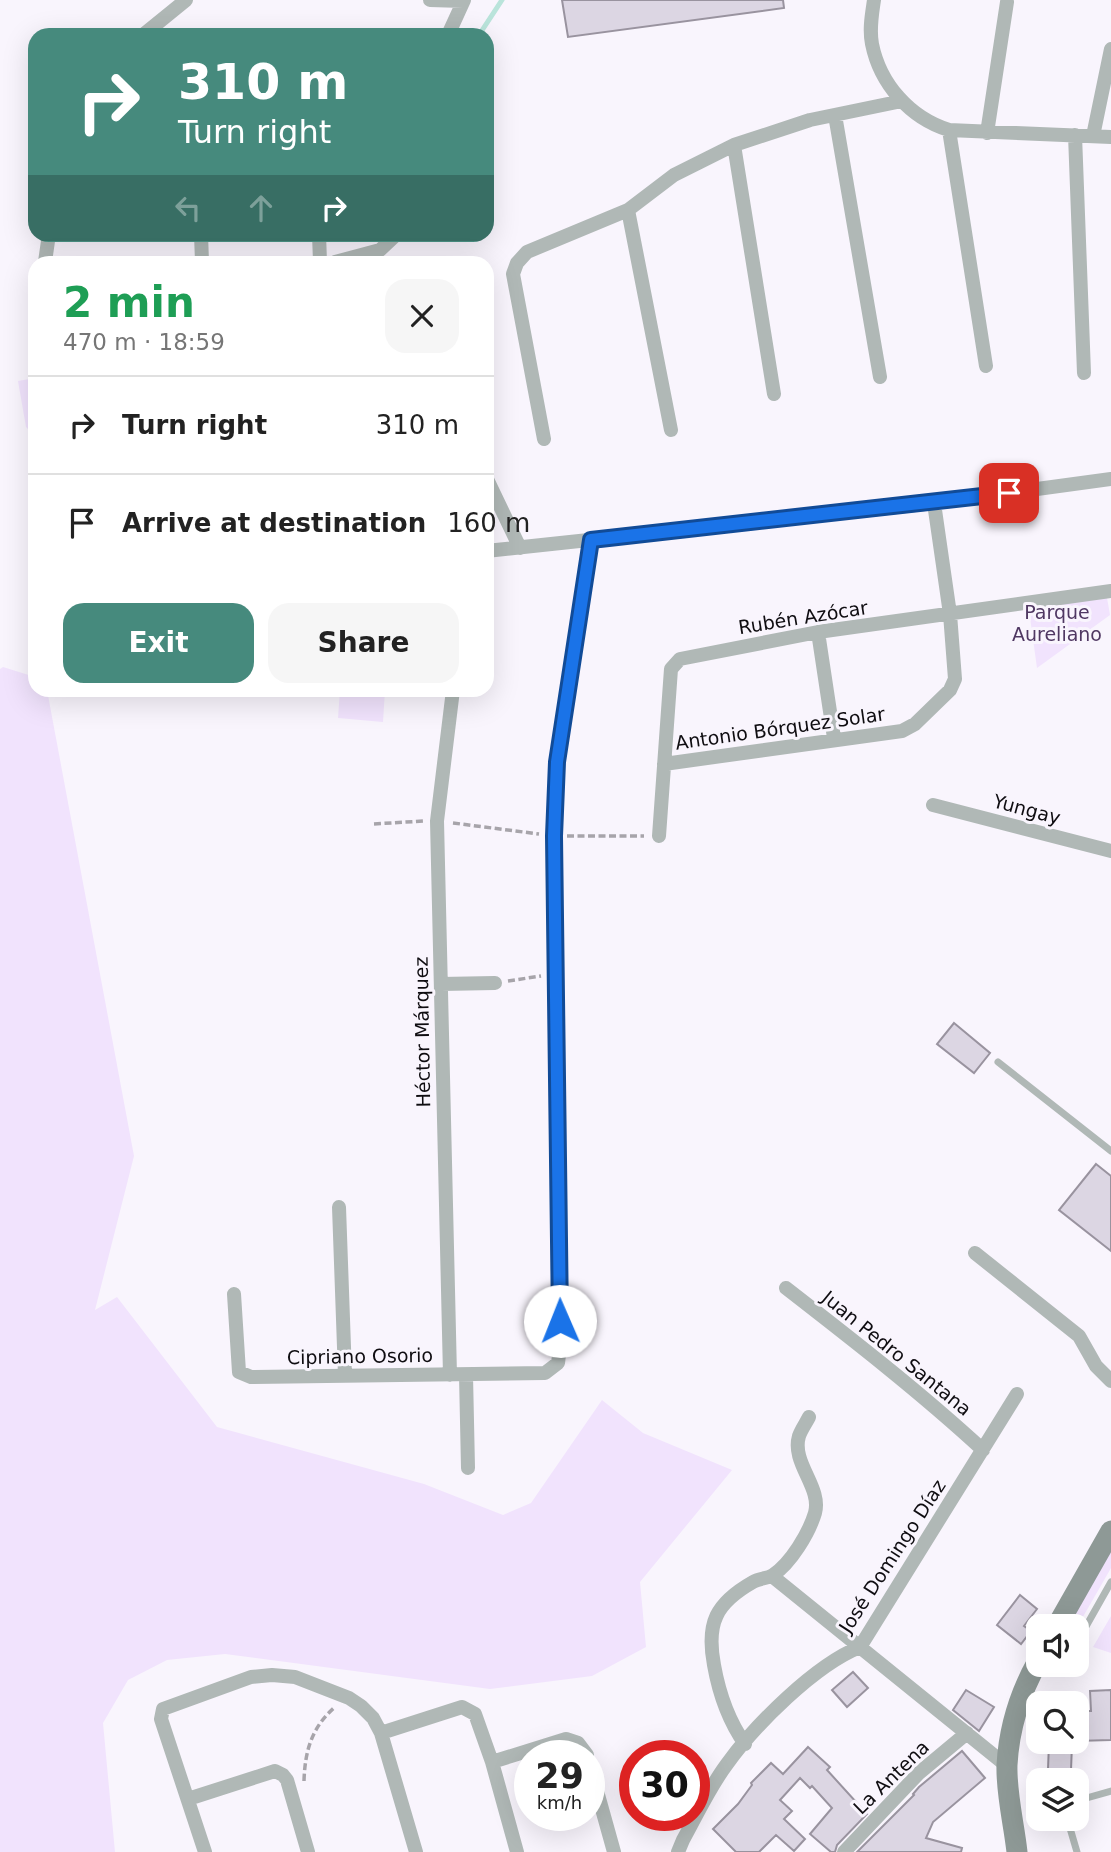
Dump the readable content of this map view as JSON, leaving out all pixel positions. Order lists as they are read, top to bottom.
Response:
{
  "streets": {
    "street": [
      "Rubén Azócar",
      "Antonio Bórquez Solar",
      "Yungay",
      "Héctor Márquez",
      "Juan Pedro Santana",
      "Cipriano Osorio",
      "José Domingo Díaz",
      "La Antena"
    ]
  },
  "crossings": [
    ["Rubén Azócar", "Antonio Bórquez Solar"],
    ["Héctor Márquez", "Cipriano Osorio"],
    ["Juan Pedro Santana", "José Domingo Díaz"]
  ],
  "parks": ["Parque Aureliano"],
  "page": {
    "turn": ["310 m", "Turn right"],
    "heading": ["2 min", "470 m · 18:59"],
    "list": [
      {
        "name": "Turn right",
        "value": "310 m"
      },
      {
        "name": "Arrive at destination",
        "value": "160 m"
      }
    ],
    "buttons": ["Exit", "Share"],
    "speed": "29 km/h",
    "limit": "30"
  }
}
